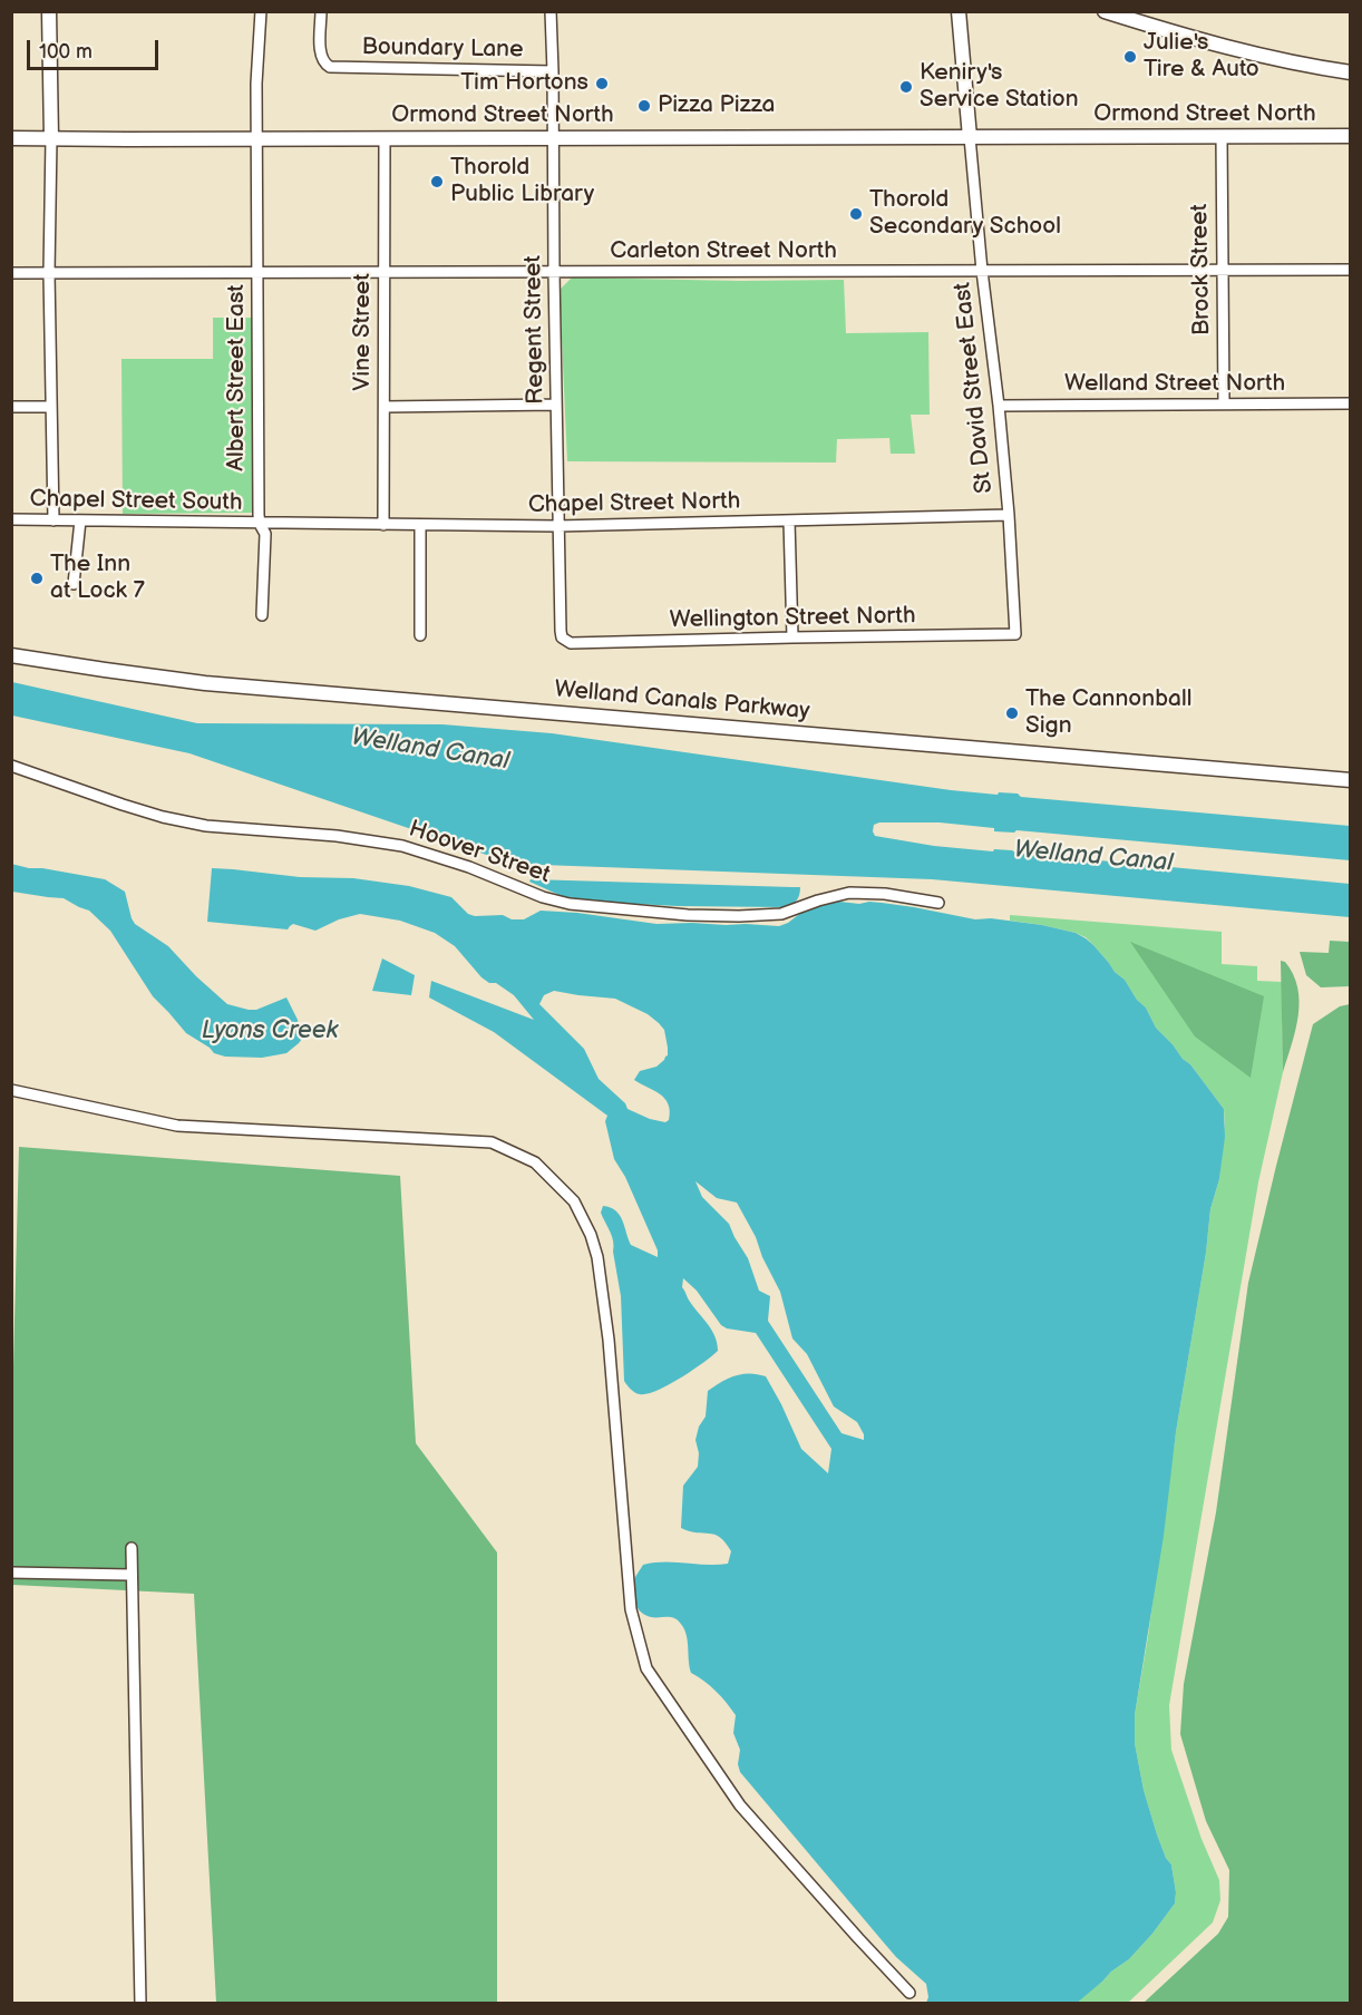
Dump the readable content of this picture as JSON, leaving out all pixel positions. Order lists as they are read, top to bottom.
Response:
{
  "streets": {
    "street": [
      "Boundary Lane",
      "Ormond Street North",
      "Carleton Street North",
      "Brock Street",
      "Regent Street",
      "Vine Street",
      "Albert Street East",
      "Welland Street North",
      "St David Street East",
      "Chapel Street South",
      "Chapel Street North",
      "Wellington Street North",
      "Welland Canals Parkway",
      "Hoover Street"
    ]
  },
  "crossings": [
    ["Boundary Lane", "Regent Street"],
    ["Ormond Street North", "Brock Street"],
    ["Ormond Street North", "Regent Street"],
    ["Ormond Street North", "Vine Street"],
    ["Ormond Street North", "Albert Street East"],
    ["Ormond Street North", "St David Street East"],
    ["Carleton Street North", "Brock Street"],
    ["Carleton Street North", "Regent Street"],
    ["Carleton Street North", "Vine Street"],
    ["Carleton Street North", "Albert Street East"],
    ["Carleton Street North", "St David Street East"],
    ["Brock Street", "Welland Street North"],
    ["Regent Street", "Chapel Street North"],
    ["Regent Street", "Wellington Street North"],
    ["Vine Street", "Chapel Street North"],
    ["Albert Street East", "Chapel Street South"],
    ["Albert Street East", "Chapel Street North"],
    ["Welland Street North", "St David Street East"],
    ["St David Street East", "Chapel Street North"],
    ["St David Street East", "Wellington Street North"],
    ["Chapel Street South", "Chapel Street North"]
  ],
  "water": ["Welland Canal", "Lyons Creek"],
  "places": [
    "Julie's Tire & Auto",
    "Tim Hortons",
    "Keniry's Service Station",
    "Pizza Pizza",
    "Thorold Public Library",
    "Thorold Secondary School",
    "The Inn at Lock 7",
    "The Cannonball Sign"
  ],
  "scale_bar": "100 m"
}
